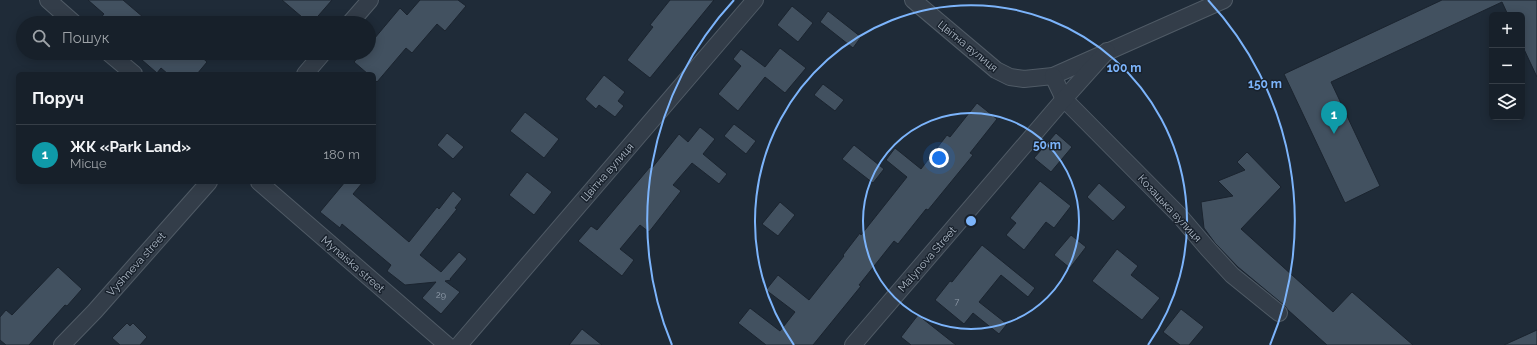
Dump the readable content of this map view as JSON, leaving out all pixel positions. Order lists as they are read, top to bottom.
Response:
{
  "streets": {
    "street": [
      "Цвітна вулиця",
      "Козацька вулиця",
      "Malynova Street",
      "Vyshneva street",
      "Mynaiska street"
    ]
  },
  "crossings": [
    ["Цвітна вулиця", "Malynova Street"],
    ["Козацька вулиця", "Malynova Street"]
  ],
  "house_numbers": ["29", "7"],
  "page": {
    "map_buttons": ["+", "−"],
    "search": "Пошук",
    "heading": "Поруч",
    "pins": "1",
    "list": [
      {
        "mark": "1",
        "name": "ЖК «Park Land»",
        "note": "Місце",
        "value": "180 m"
      }
    ]
  },
  "rings": ["100 m", "150 m", "50 m"]
}
